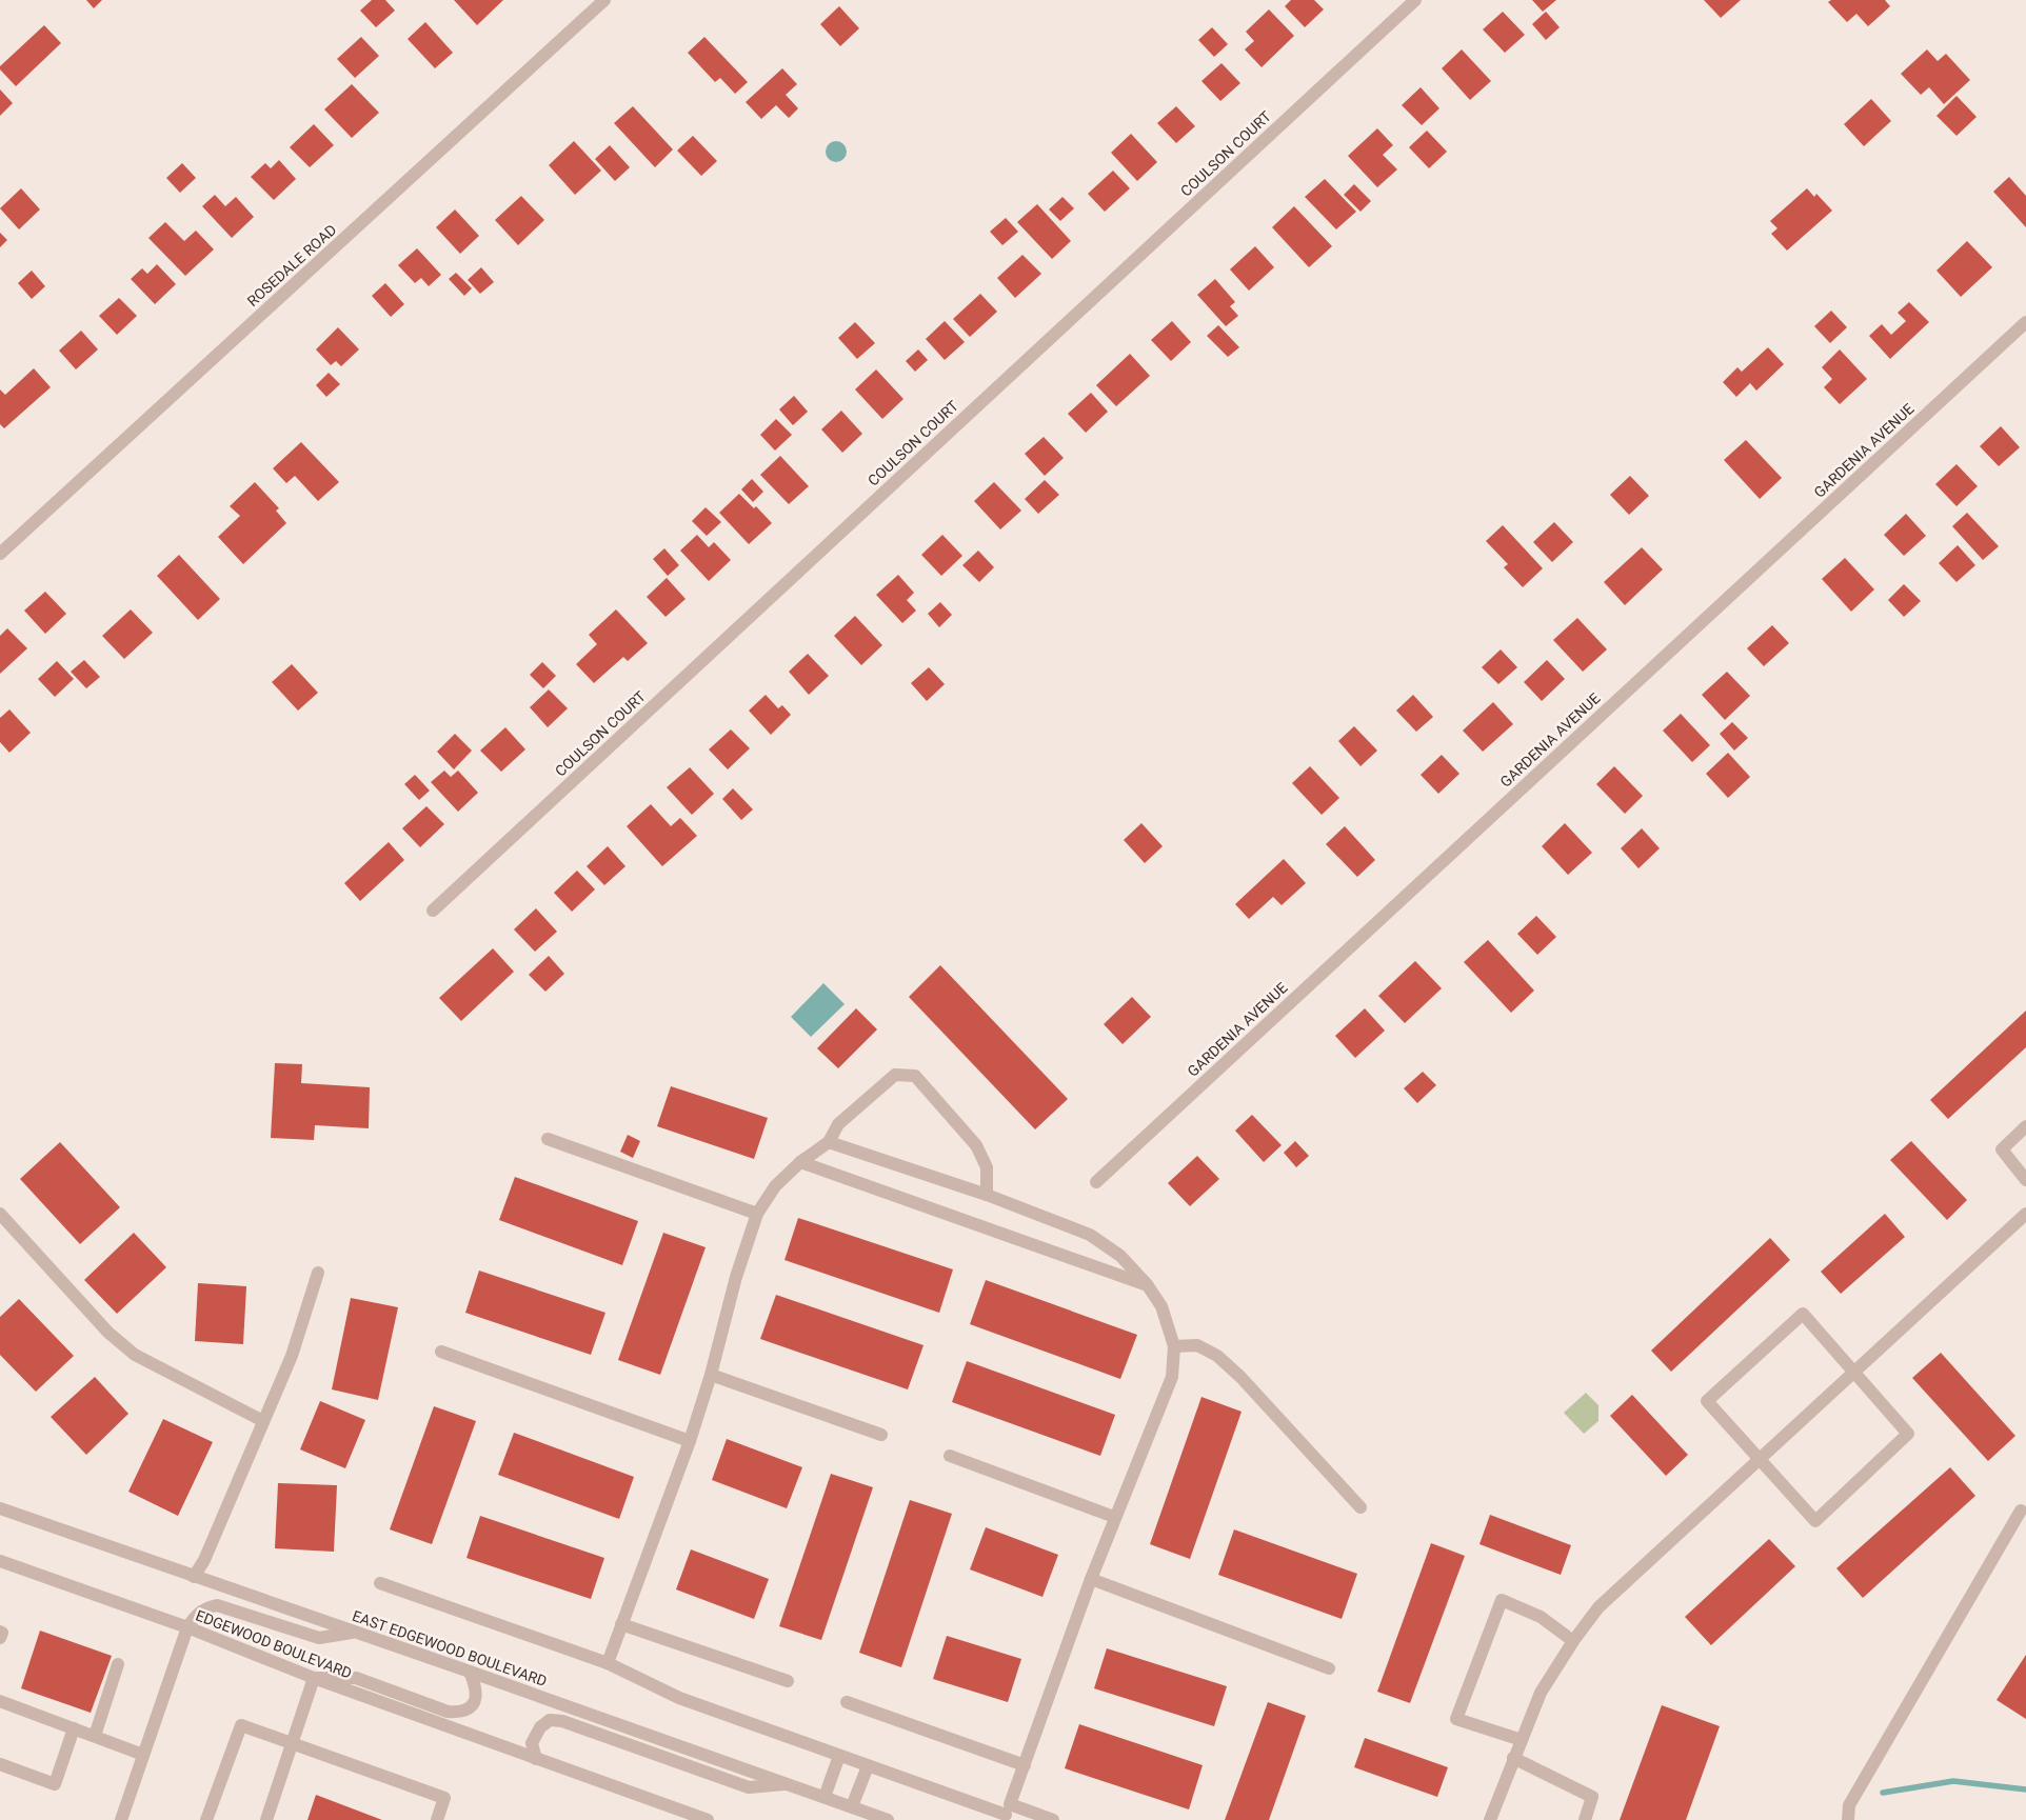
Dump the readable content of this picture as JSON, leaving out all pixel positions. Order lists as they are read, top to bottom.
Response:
{
  "streets": {
    "street": [
      "COULSON COURT",
      "ROSEDALE ROAD",
      "GARDENIA AVENUE",
      "EDGEWOOD BOULEVARD",
      "EAST EDGEWOOD BOULEVARD"
    ]
  }
}
